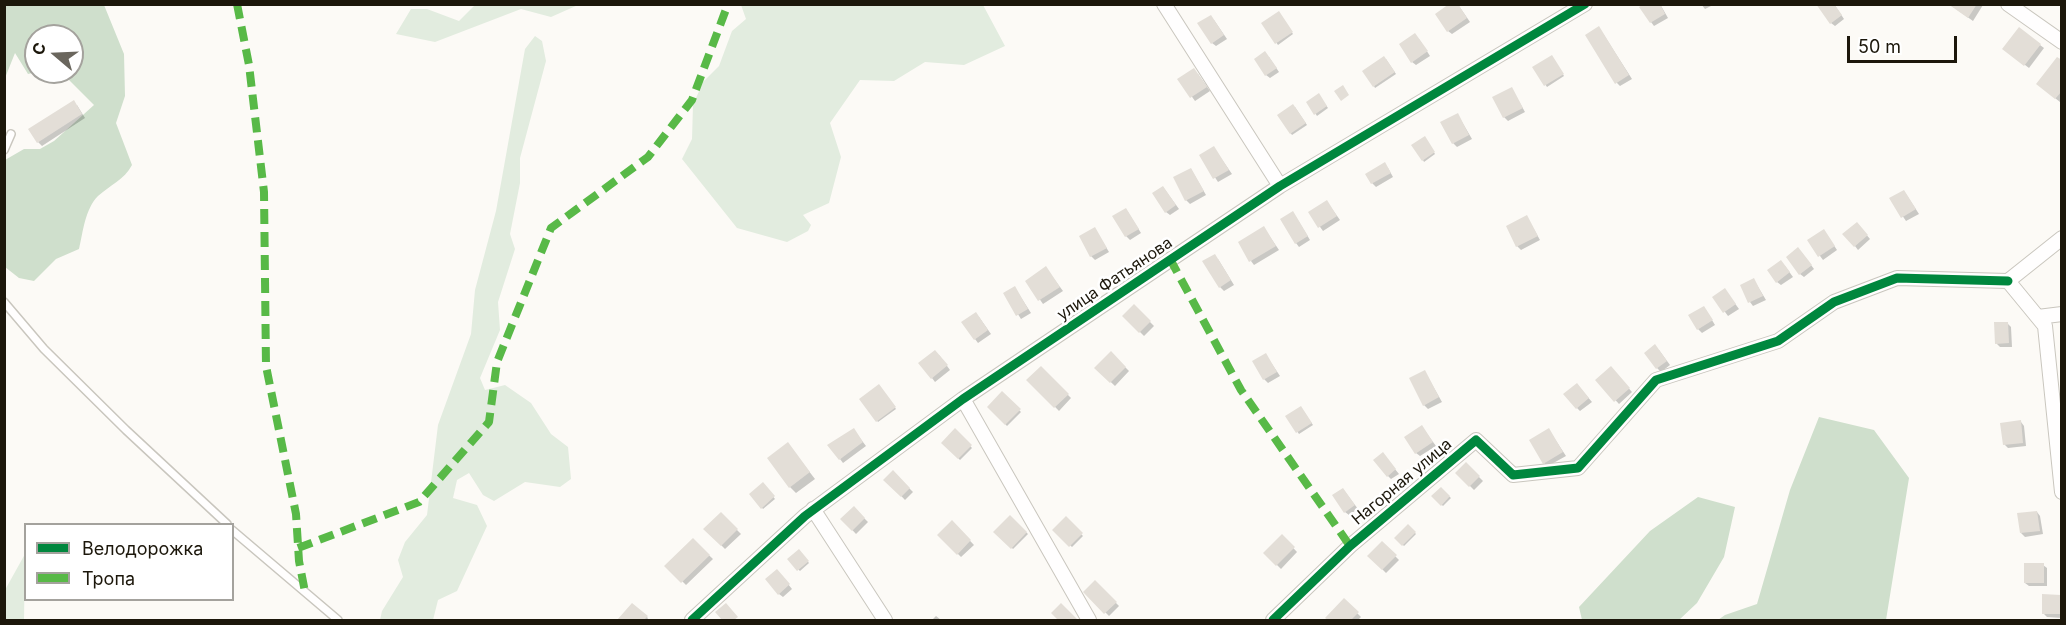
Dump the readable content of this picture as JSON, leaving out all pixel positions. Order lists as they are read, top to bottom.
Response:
{
  "streets": {
    "street": ["улица Фатьянова", "Нагорная улица"]
  },
  "legend": ["Велодорожка", "Тропа"],
  "scale_bar": "50 m",
  "north": "left"
}
